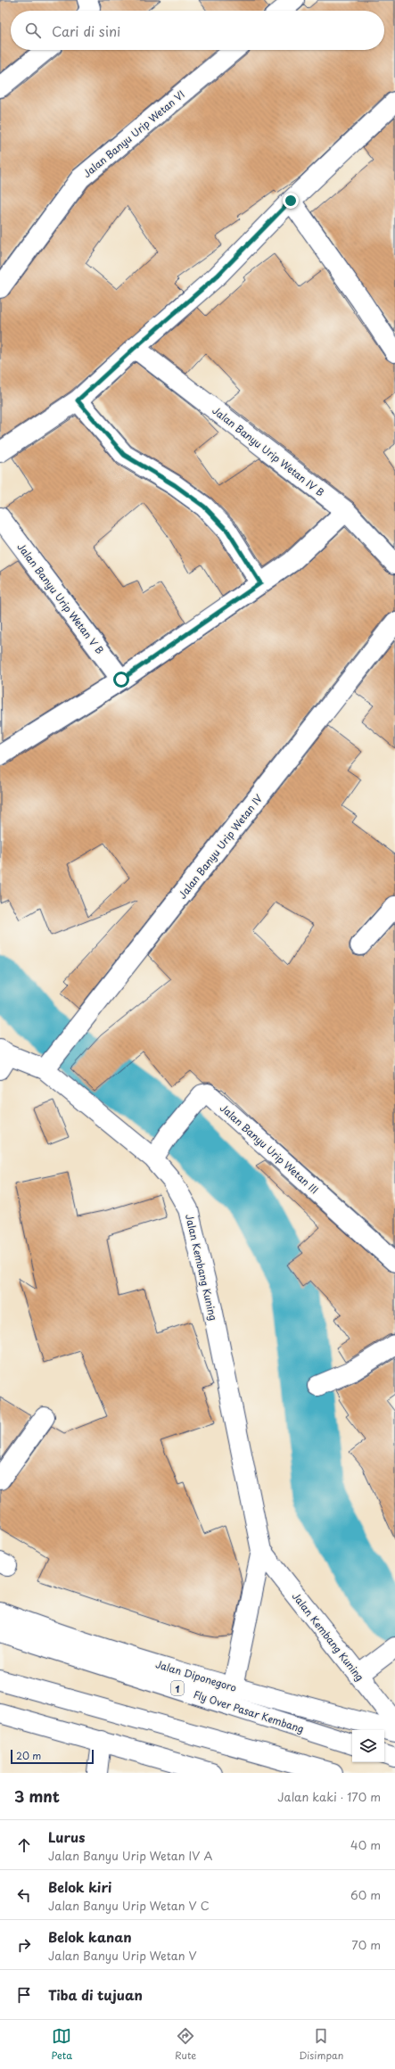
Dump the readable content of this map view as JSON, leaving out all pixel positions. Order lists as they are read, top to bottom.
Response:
{
  "streets": {
    "main road": [
      "Jalan Banyu Urip Wetan VI",
      "Jalan Banyu Urip Wetan IV B",
      "Jalan Banyu Urip Wetan V B",
      "Jalan Banyu Urip Wetan IV",
      "Jalan Banyu Urip Wetan III",
      "Jalan Kembang Kuning",
      "Jalan Diponegoro",
      "1",
      "Fly Over Pasar Kembang"
    ]
  },
  "crossings": [
    ["Jalan Banyu Urip Wetan IV", "Jalan Kembang Kuning"],
    ["Jalan Banyu Urip Wetan III", "Jalan Kembang Kuning"],
    ["Jalan Kembang Kuning", "Jalan Diponegoro"]
  ],
  "scale_bar": "20 m",
  "page": {
    "search": "Cari di sini",
    "scale": "20 m",
    "heading": ["3 mnt", "Jalan kaki · 170 m"],
    "list": [
      ["Lurus", "Jalan Banyu Urip Wetan IV A", "40 m"],
      ["Belok kiri", "Jalan Banyu Urip Wetan V C", "60 m"],
      ["Belok kanan", "Jalan Banyu Urip Wetan V", "70 m"],
      "Tiba di tujuan"
    ],
    "nav": ["Peta", "Rute", "Disimpan"]
  }
}
